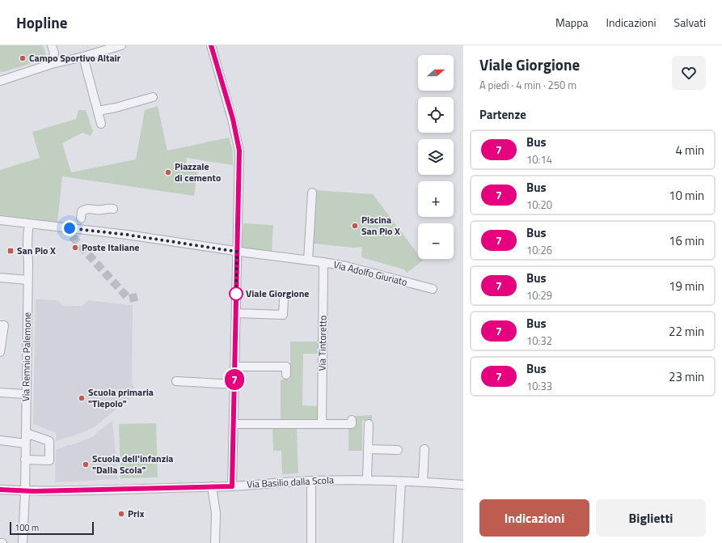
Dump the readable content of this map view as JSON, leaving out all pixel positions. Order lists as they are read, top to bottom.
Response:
{
  "streets": {
    "street": [
      "Via Adolfo Giuriato",
      "Via Tintoretto",
      "Via Remnio Palemone",
      "Via Basilio dalla Scola"
    ]
  },
  "crossings": [
    ["Via Adolfo Giuriato", "Via Tintoretto"],
    ["Via Adolfo Giuriato", "Via Remnio Palemone"],
    ["Via Remnio Palemone", "Via Basilio dalla Scola"]
  ],
  "places": {
    "other": [
      "Campo Sportivo Altair",
      "Piazzale di cemento",
      "Piscina San Pio X",
      "Poste Italiane",
      "Viale Giorgione",
      "Scuola primaria \"Tiepolo\"",
      "Scuola dell'infanzia \"Dalla Scola\"",
      "Prix"
    ],
    "transit": ["San Pio X"]
  },
  "lines": ["bus line 7"],
  "scale_bar": "100 m",
  "north": "right",
  "page": {
    "header": "Hopline",
    "nav": ["Mappa", "Indicazioni", "Salvati"],
    "on_map": "7",
    "heading": [
      ["Viale Giorgione", "A piedi · 4 min · 250 m"],
      "Partenze"
    ],
    "map_buttons": ["+", "−"],
    "list": [
      {
        "mark": "7",
        "name": "Bus",
        "note": "10:14",
        "value": "4 min"
      },
      {
        "mark": "7",
        "name": "Bus",
        "note": "10:20",
        "value": "10 min"
      },
      {
        "mark": "7",
        "name": "Bus",
        "note": "10:26",
        "value": "16 min"
      },
      {
        "mark": "7",
        "name": "Bus",
        "note": "10:29",
        "value": "19 min"
      },
      {
        "mark": "7",
        "name": "Bus",
        "note": "10:32",
        "value": "22 min"
      },
      {
        "mark": "7",
        "name": "Bus",
        "note": "10:33",
        "value": "23 min"
      }
    ],
    "buttons": ["Indicazioni", "Biglietti"],
    "scale": "100 m"
  }
}
